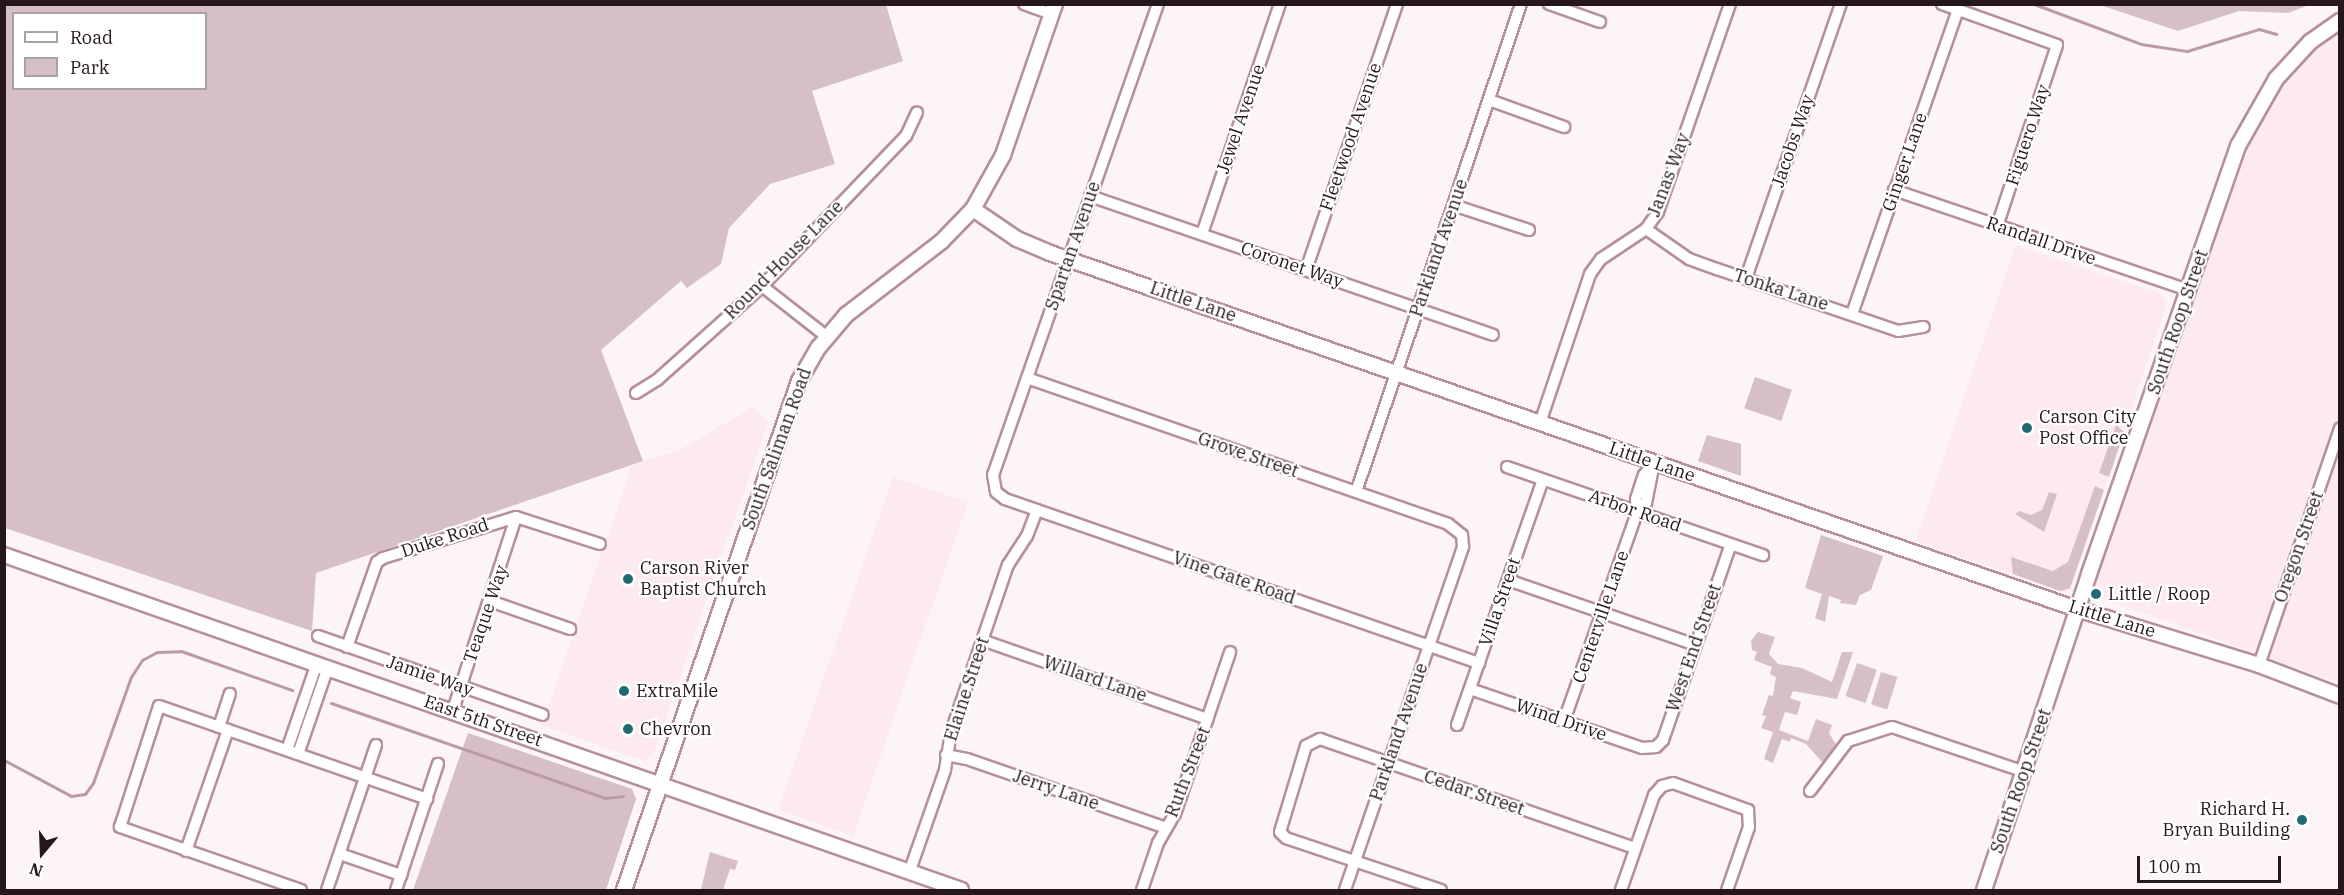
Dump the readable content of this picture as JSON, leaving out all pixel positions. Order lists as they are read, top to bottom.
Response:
{
  "streets": {
    "street": [
      "Jewel Avenue",
      "Figuero Way",
      "Fleetwood Avenue",
      "Jacobs Way",
      "Ginger Lane",
      "Janas Way",
      "Randall Drive",
      "Spartan Avenue",
      "Parkland Avenue",
      "Round House Lane",
      "Coronet Way",
      "Tonka Lane",
      "Little Lane",
      "South Roop Street",
      "South Saliman Road",
      "Grove Street",
      "Arbor Road",
      "Duke Road",
      "Oregon Street",
      "Vine Gate Road",
      "Villa Street",
      "Teaque Way",
      "Centerville Lane",
      "West End Street",
      "Jamie Way",
      "Willard Lane",
      "Elaine Street",
      "Wind Drive",
      "East 5th Street",
      "Ruth Street",
      "Jerry Lane",
      "Cedar Street"
    ]
  },
  "crossings": [
    ["Jewel Avenue", "Coronet Way"],
    ["Figuero Way", "Ginger Lane"],
    ["Figuero Way", "Randall Drive"],
    ["Fleetwood Avenue", "Coronet Way"],
    ["Jacobs Way", "Tonka Lane"],
    ["Ginger Lane", "Randall Drive"],
    ["Ginger Lane", "Tonka Lane"],
    ["Janas Way", "Tonka Lane"],
    ["Janas Way", "Little Lane"],
    ["Randall Drive", "South Roop Street"],
    ["Spartan Avenue", "Coronet Way"],
    ["Spartan Avenue", "Little Lane"],
    ["Spartan Avenue", "Grove Street"],
    ["Spartan Avenue", "Vine Gate Road"],
    ["Parkland Avenue", "Coronet Way"],
    ["Parkland Avenue", "Little Lane"],
    ["Parkland Avenue", "Grove Street"],
    ["Parkland Avenue", "Vine Gate Road"],
    ["Parkland Avenue", "Cedar Street"],
    ["Little Lane", "South Roop Street"],
    ["Little Lane", "South Saliman Road"],
    ["Little Lane", "Oregon Street"],
    ["Little Lane", "Centerville Lane"],
    ["South Saliman Road", "East 5th Street"],
    ["Arbor Road", "Villa Street"],
    ["Arbor Road", "Centerville Lane"],
    ["Arbor Road", "West End Street"],
    ["Duke Road", "Teaque Way"],
    ["Duke Road", "Jamie Way"],
    ["Vine Gate Road", "Villa Street"],
    ["Vine Gate Road", "Elaine Street"],
    ["Villa Street", "Wind Drive"],
    ["Teaque Way", "Jamie Way"],
    ["Teaque Way", "East 5th Street"],
    ["Centerville Lane", "Wind Drive"],
    ["West End Street", "Wind Drive"],
    ["Willard Lane", "Elaine Street"],
    ["Willard Lane", "Ruth Street"],
    ["Elaine Street", "East 5th Street"],
    ["Elaine Street", "Jerry Lane"],
    ["Ruth Street", "Jerry Lane"]
  ],
  "places": [
    "Carson City Post Office",
    "Carson River Baptist Church",
    "Little / Roop",
    "ExtraMile",
    "Chevron",
    "Richard H. Bryan Building"
  ],
  "legend": ["Road", "Park"],
  "scale_bar": "100 m",
  "north": "bottom"
}
